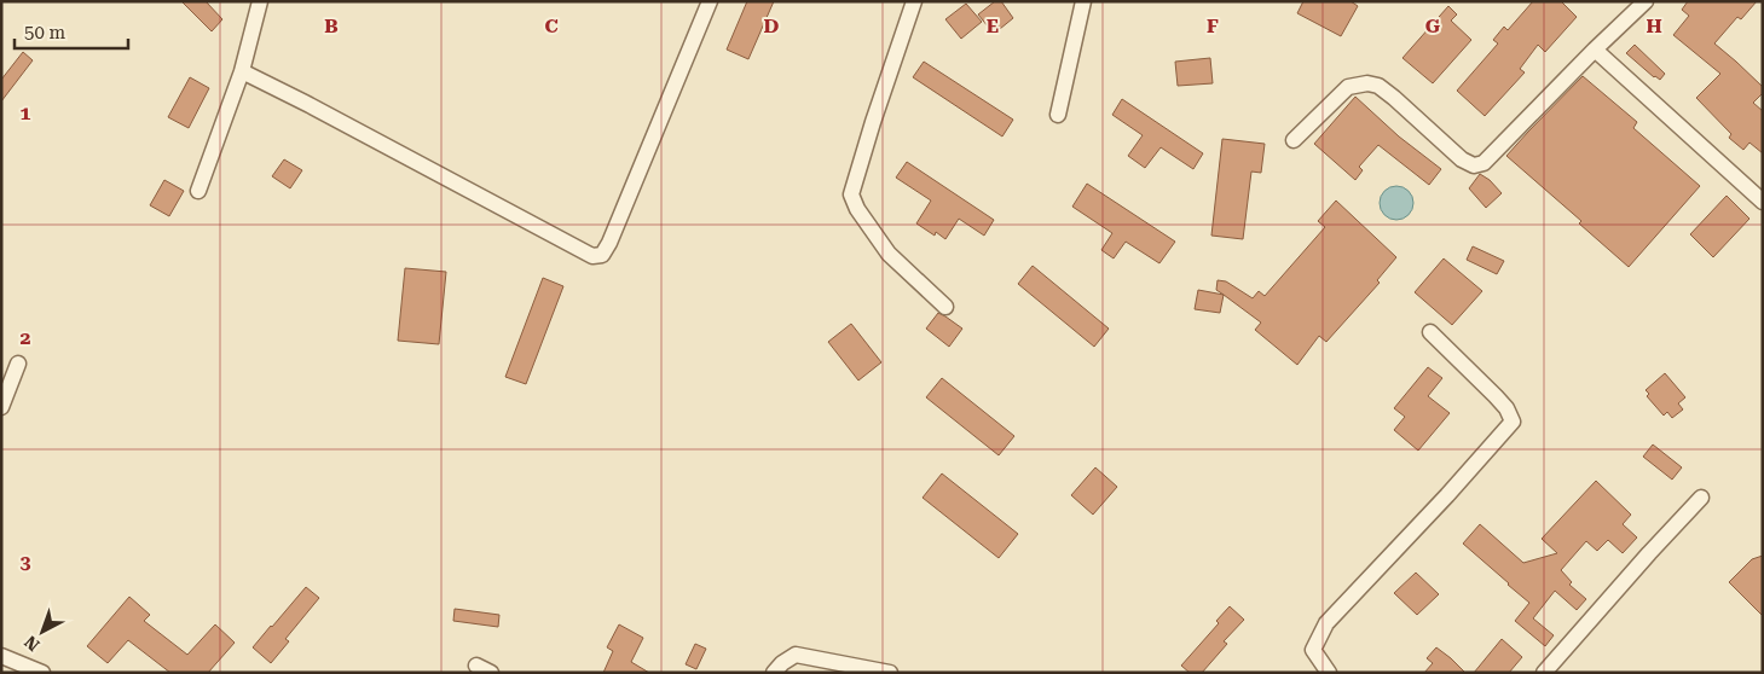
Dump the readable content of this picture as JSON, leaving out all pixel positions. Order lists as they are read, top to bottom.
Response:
{
  "scale_bar": "50 m",
  "north": "bottom left",
  "grid": {
    "columns": [
      "B",
      "C",
      "D",
      "E",
      "F",
      "G",
      "H"
    ],
    "rows": ["1", "2", "3"]
  }
}
